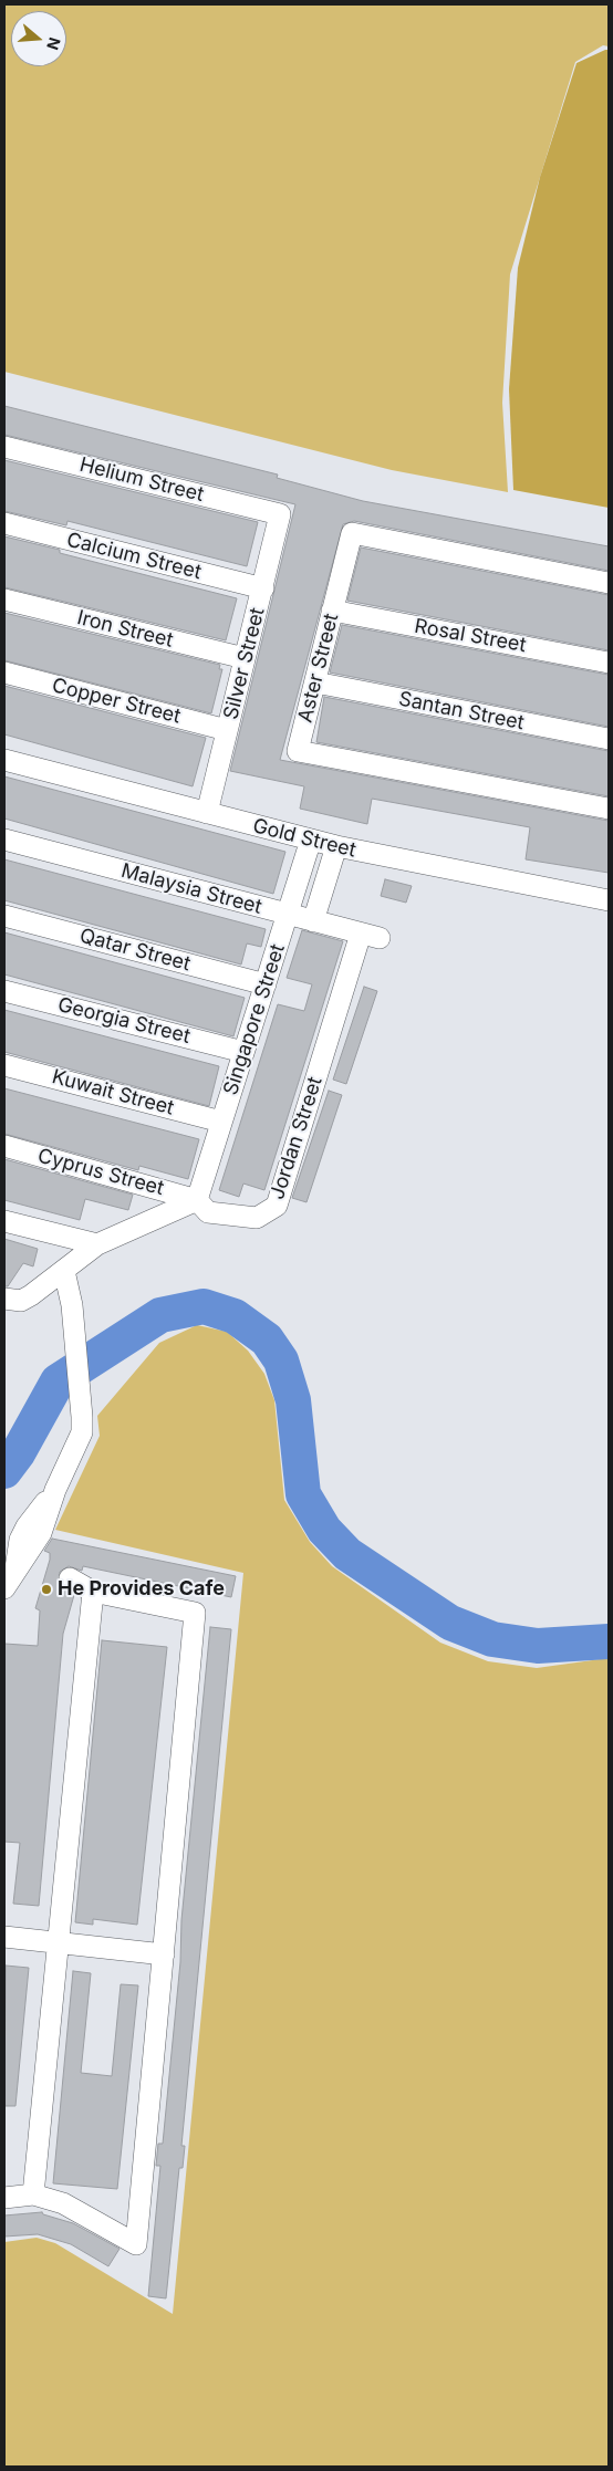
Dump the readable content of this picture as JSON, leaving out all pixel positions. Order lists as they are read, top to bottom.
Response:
{
  "streets": {
    "street": [
      "Helium Street",
      "Calcium Street",
      "Iron Street",
      "Rosal Street",
      "Silver Street",
      "Aster Street",
      "Copper Street",
      "Santan Street",
      "Gold Street",
      "Malaysia Street",
      "Qatar Street",
      "Singapore Street",
      "Georgia Street",
      "Kuwait Street",
      "Jordan Street",
      "Cyprus Street"
    ]
  },
  "crossings": [
    ["Helium Street", "Silver Street"],
    ["Calcium Street", "Silver Street"],
    ["Iron Street", "Silver Street"],
    ["Rosal Street", "Aster Street"],
    ["Silver Street", "Copper Street"],
    ["Silver Street", "Gold Street"],
    ["Aster Street", "Santan Street"],
    ["Gold Street", "Singapore Street"],
    ["Malaysia Street", "Singapore Street"],
    ["Malaysia Street", "Jordan Street"],
    ["Qatar Street", "Singapore Street"],
    ["Singapore Street", "Georgia Street"],
    ["Singapore Street", "Kuwait Street"],
    ["Singapore Street", "Jordan Street"],
    ["Singapore Street", "Cyprus Street"],
    ["Jordan Street", "Cyprus Street"]
  ],
  "places": ["He Provides Cafe"],
  "north": "right"
}
